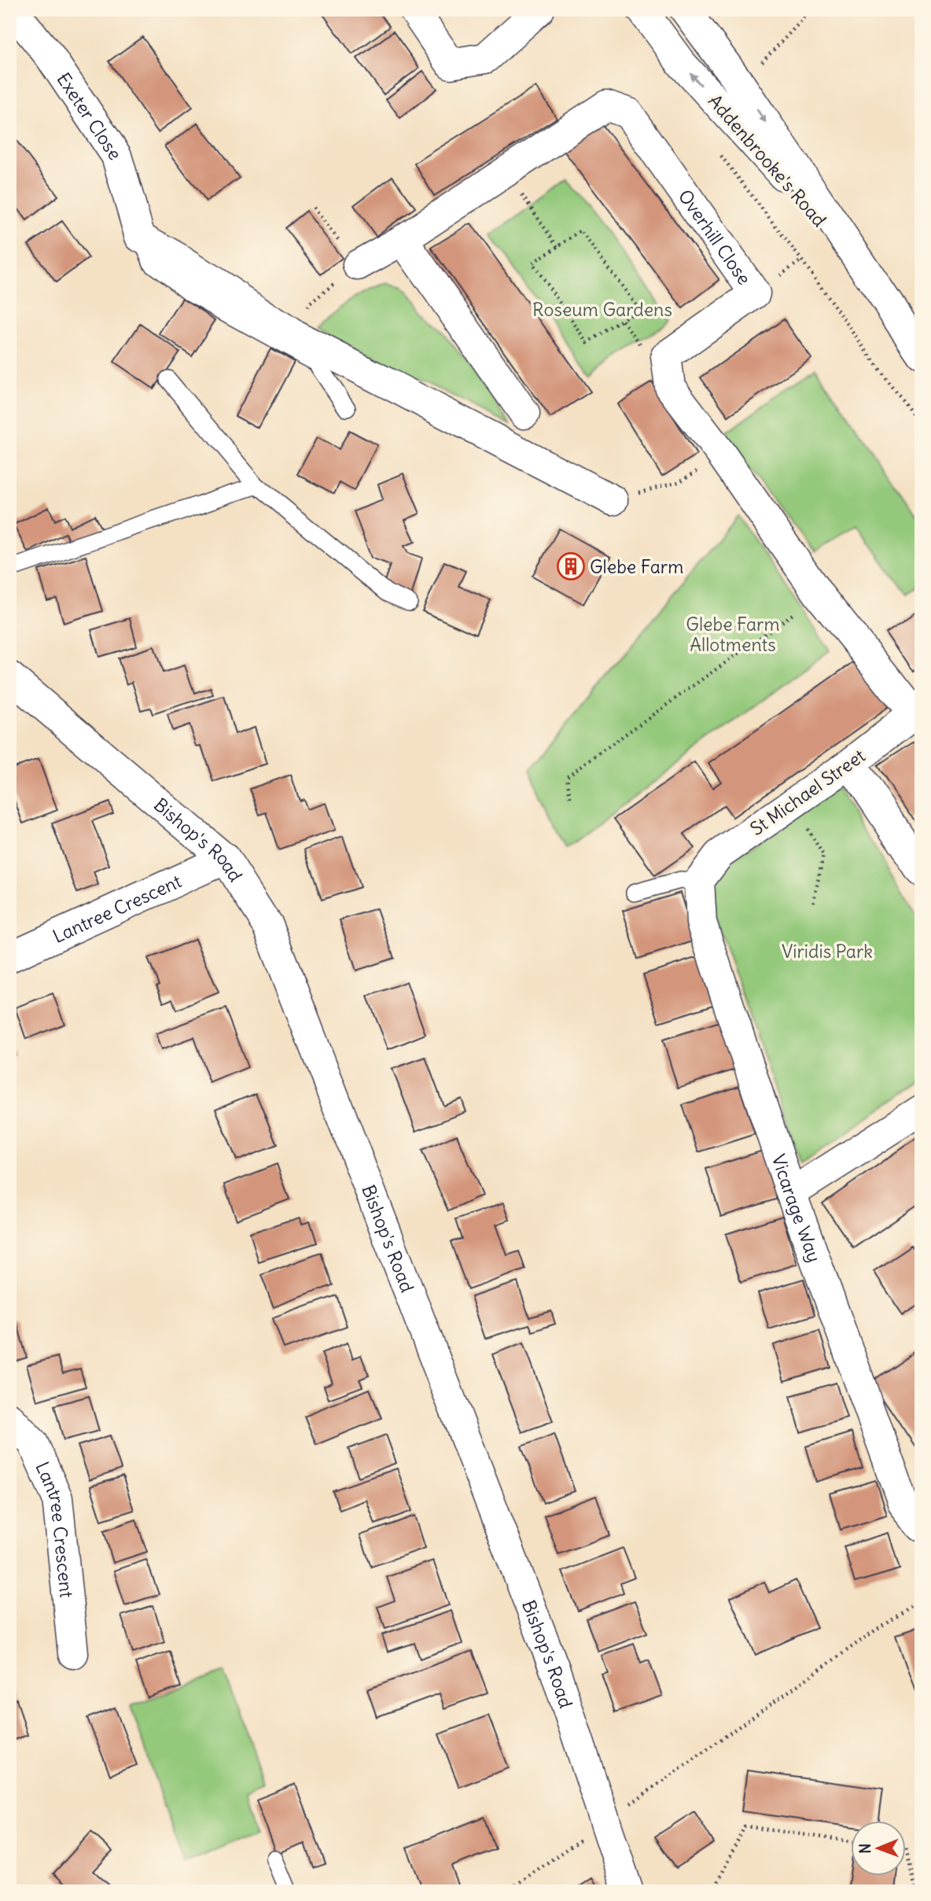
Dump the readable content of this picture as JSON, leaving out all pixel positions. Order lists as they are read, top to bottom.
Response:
{
  "streets": {
    "street": [
      "Exeter Close",
      "Addenbrooke's Road",
      "Overhill Close",
      "St Michael Street",
      "Bishop's Road",
      "Lantree Crescent",
      "Vicarage Way"
    ]
  },
  "crossings": [
    ["St Michael Street", "Vicarage Way"],
    ["Bishop's Road", "Lantree Crescent"]
  ],
  "parks": ["Roseum Gardens", "Glebe Farm Allotments", "Viridis Park"],
  "places": {
    "building": ["Glebe Farm"]
  },
  "north": "left"
}
